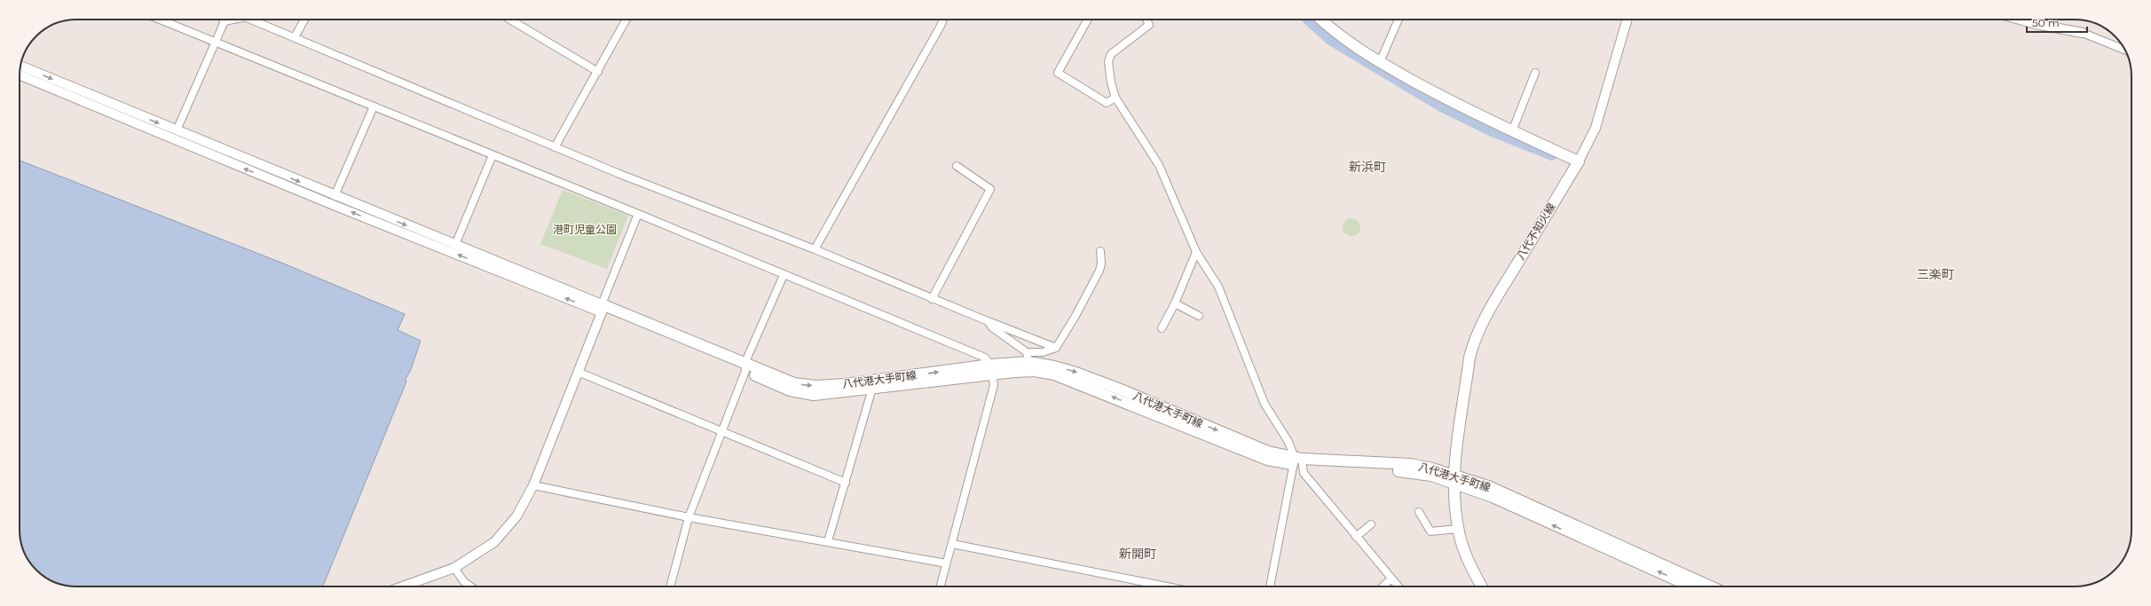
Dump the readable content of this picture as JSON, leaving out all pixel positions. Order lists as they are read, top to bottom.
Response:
{
  "streets": {
    "main road": ["八代不知火線", "八代港大手町線"]
  },
  "crossings": [
    ["八代不知火線", "八代港大手町線"]
  ],
  "districts": ["新浜町", "三楽町", "新開町"],
  "parks": ["港町児童公園"],
  "scale_bar": "50 m"
}
